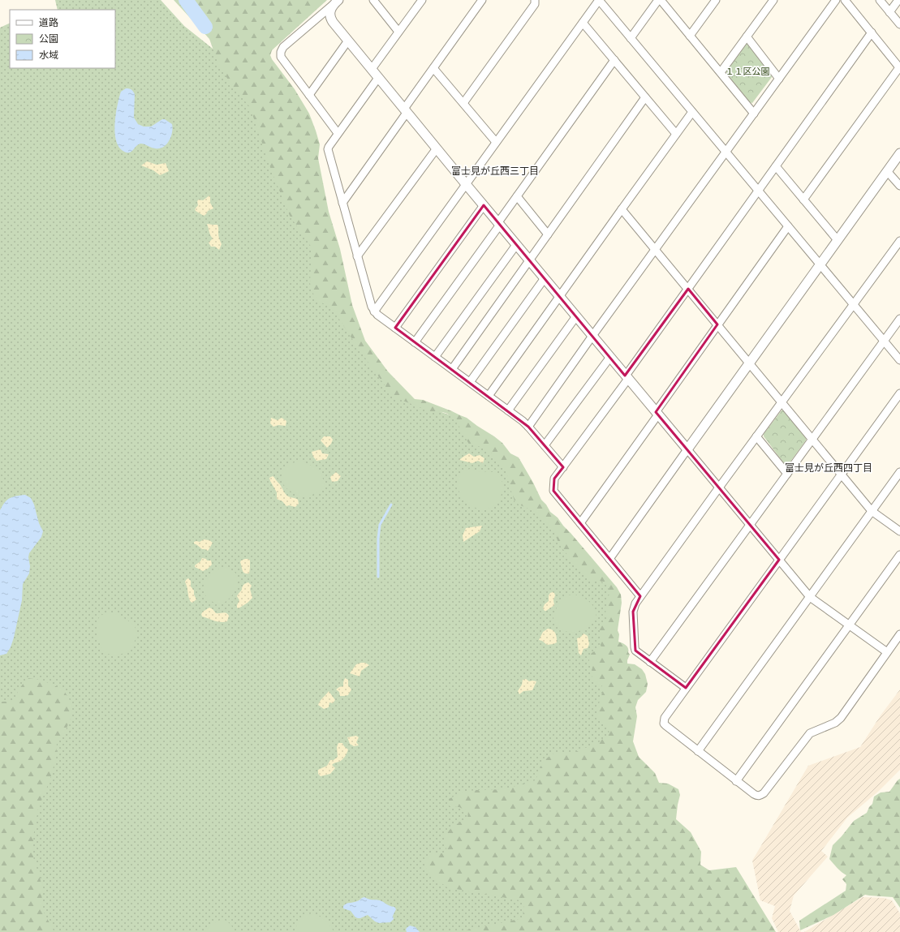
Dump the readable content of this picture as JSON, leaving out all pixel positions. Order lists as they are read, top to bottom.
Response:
{
  "districts": ["富士見が丘西三丁目", "富士見が丘西四丁目"],
  "parks": ["１１区公園"],
  "legend": ["道路", "公園", "水域"]
}
